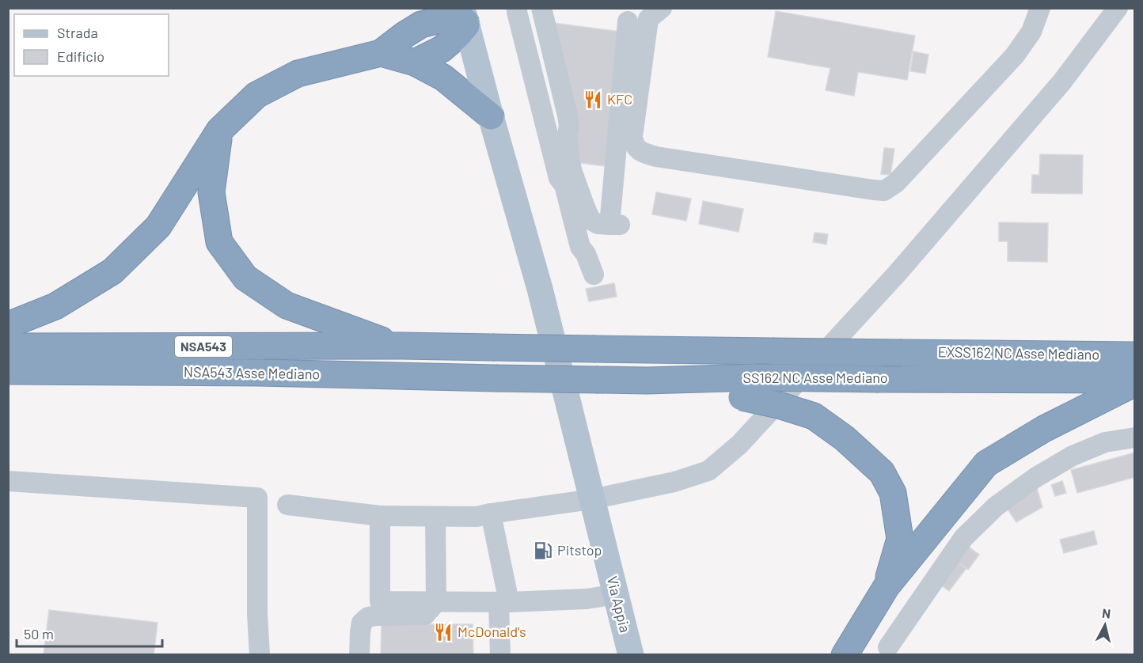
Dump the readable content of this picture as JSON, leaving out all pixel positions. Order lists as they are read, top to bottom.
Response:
{
  "streets": {
    "highway": [
      "NSA543",
      "EXSS162 NC Asse Mediano",
      "NSA543 Asse Mediano",
      "SS162 NC Asse Mediano"
    ],
    "main road": ["Via Appia"]
  },
  "crossings": [
    ["EXSS162 NC Asse Mediano", "SS162 NC Asse Mediano"],
    ["NSA543 Asse Mediano", "SS162 NC Asse Mediano"]
  ],
  "places": {
    "restaurant": ["KFC", "McDonald's"],
    "fuel station": ["Pitstop"]
  },
  "legend": ["Strada", "Edificio"],
  "scale_bar": "50 m",
  "north": "top"
}
